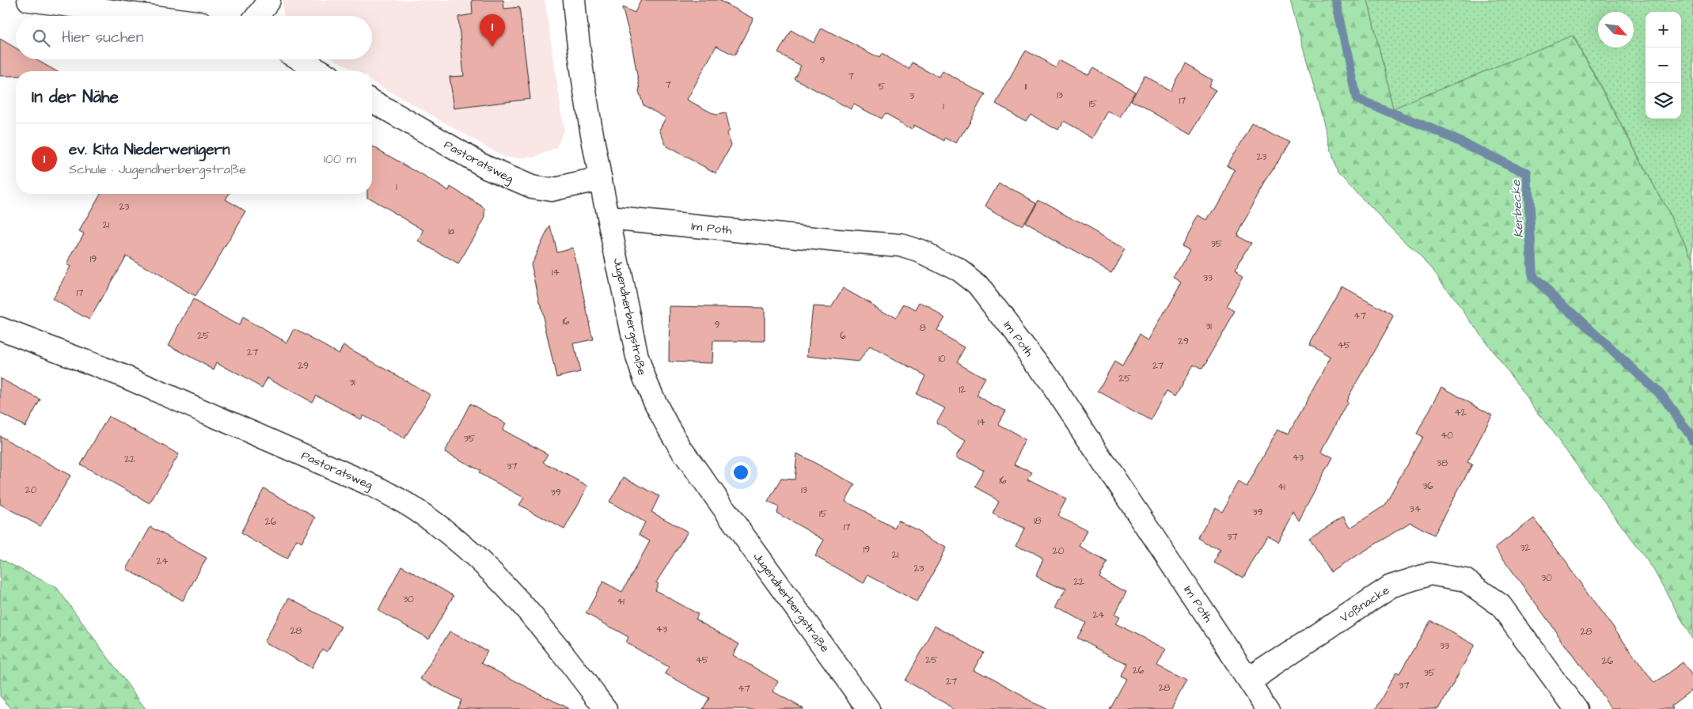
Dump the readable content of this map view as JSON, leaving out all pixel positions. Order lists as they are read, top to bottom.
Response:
{
  "streets": {
    "street": [
      "Pastoratsweg",
      "Im Poth",
      "Jugendherbergstraße",
      "Voßnacke"
    ]
  },
  "crossings": [
    ["Pastoratsweg", "Jugendherbergstraße"],
    ["Im Poth", "Jugendherbergstraße"],
    ["Im Poth", "Voßnacke"]
  ],
  "water": ["Kerbecke"],
  "house_numbers": [
    "9",
    "7",
    "7",
    "5",
    "11",
    "13",
    "3",
    "17",
    "15",
    "1",
    "23",
    "1",
    "23",
    "21",
    "1a",
    "35",
    "19",
    "14",
    "33",
    "17",
    "47",
    "16",
    "9",
    "31",
    "8",
    "25",
    "6",
    "29",
    "45",
    "27",
    "10",
    "29",
    "27",
    "25",
    "31",
    "12",
    "42",
    "14",
    "40",
    "35",
    "43",
    "22",
    "38",
    "37",
    "16",
    "36",
    "41",
    "20",
    "13",
    "39",
    "34",
    "39",
    "15",
    "18",
    "26",
    "17",
    "37",
    "32",
    "19",
    "20",
    "21",
    "24",
    "23",
    "30",
    "22",
    "30",
    "41",
    "24",
    "43",
    "28",
    "28",
    "33",
    "45",
    "25",
    "26",
    "26",
    "35",
    "27",
    "37",
    "28",
    "47"
  ],
  "north": "bottom right",
  "page": {
    "map_buttons": ["+", "−"],
    "pins": "1",
    "search": "Hier suchen",
    "heading": "In der Nähe",
    "list": [
      {
        "mark": "1",
        "name": "ev. Kita Niederwenigern",
        "note": "Schule · Jugendherbergstraße",
        "value": "100 m"
      }
    ]
  }
}
